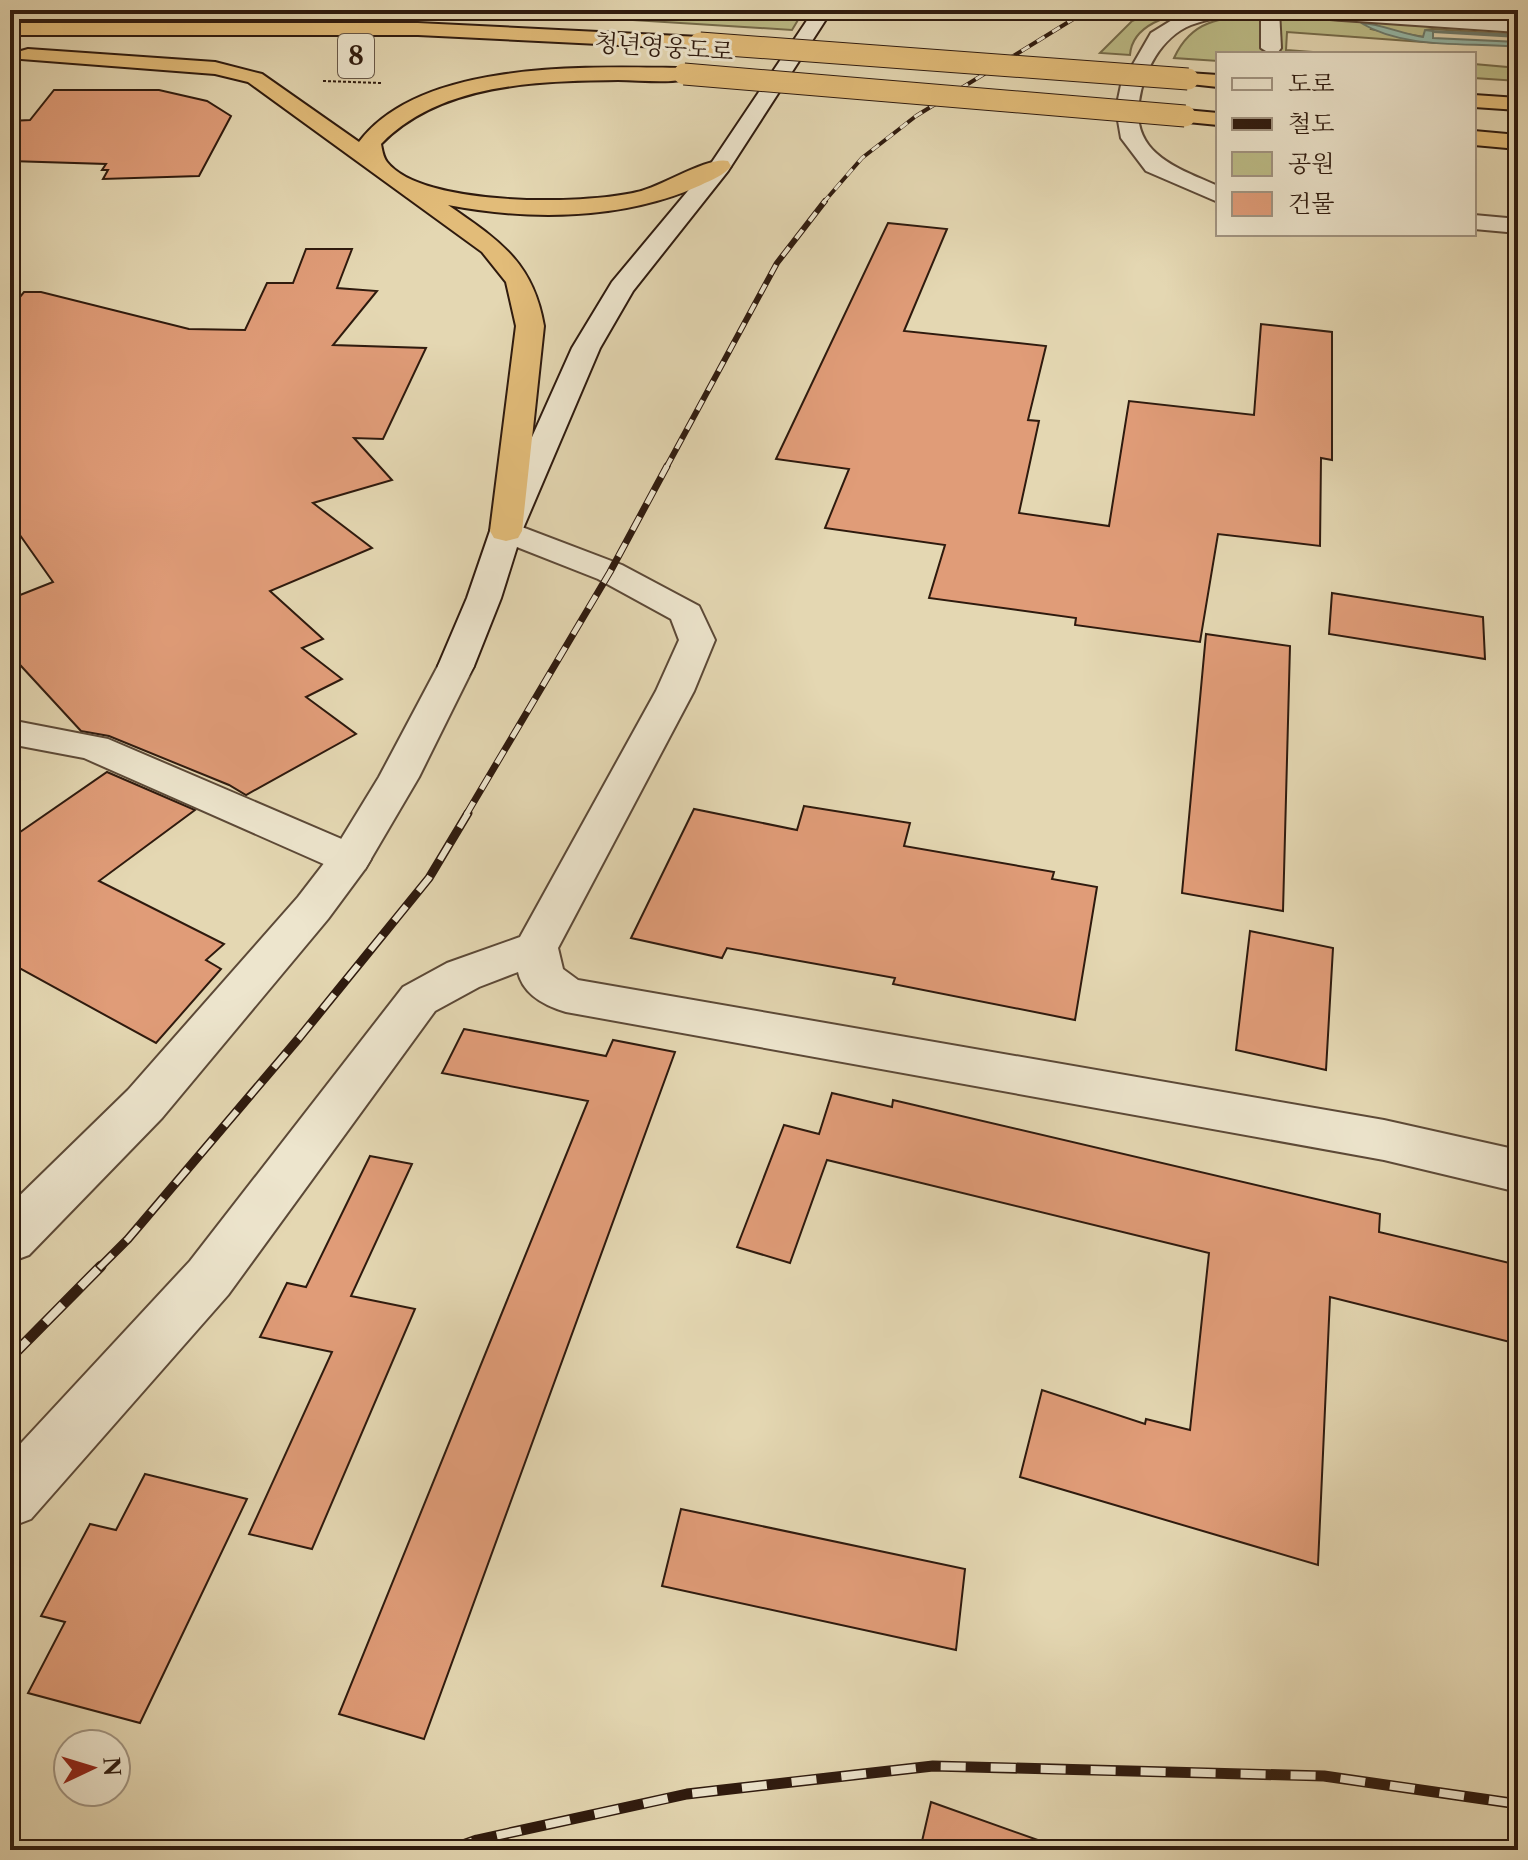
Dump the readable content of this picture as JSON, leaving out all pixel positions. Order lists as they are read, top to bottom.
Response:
{
  "streets": {
    "highway": ["청년영웅도로", "8"]
  },
  "legend": [
    "도로",
    "철도",
    "공원",
    "건물"
  ],
  "north": "right"
}
